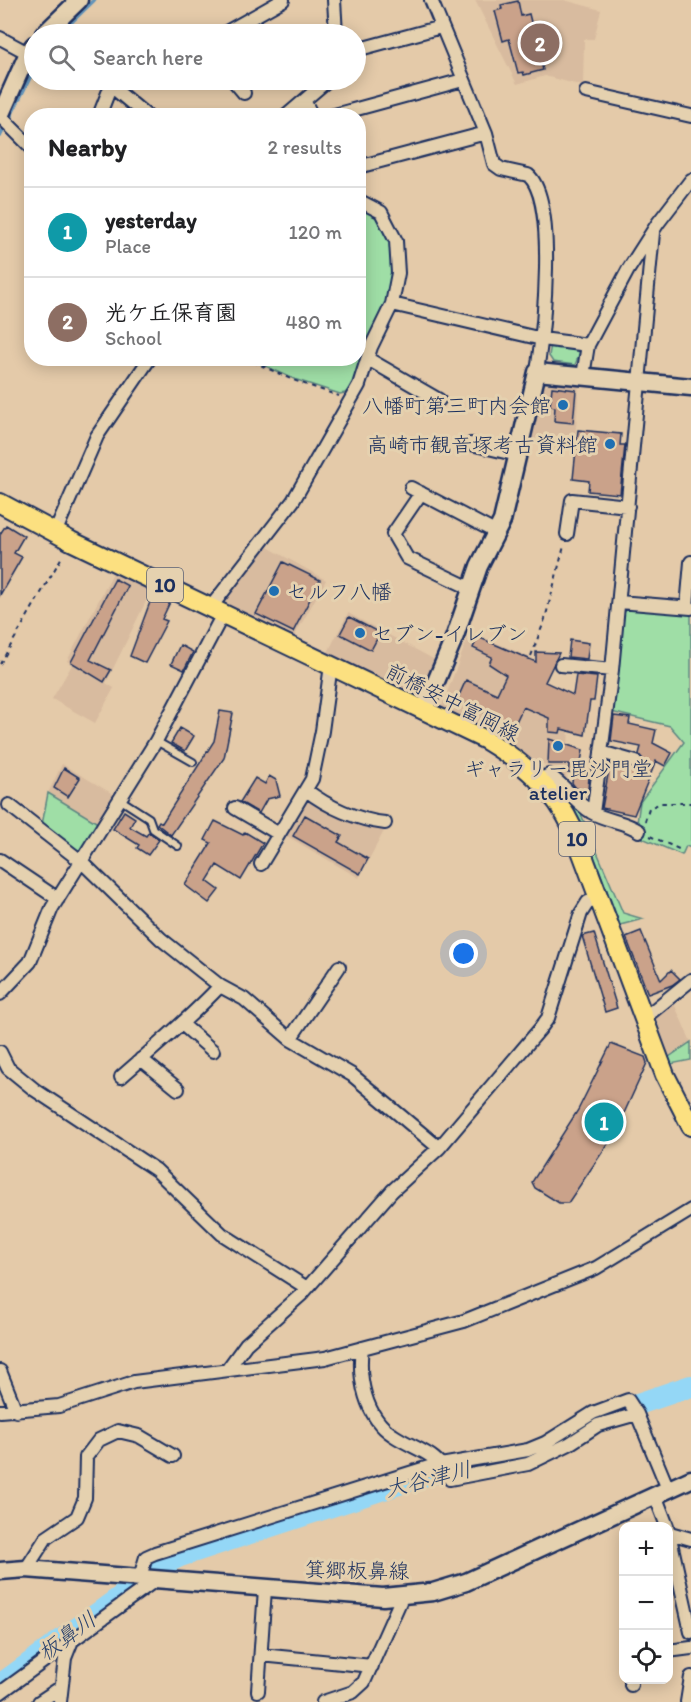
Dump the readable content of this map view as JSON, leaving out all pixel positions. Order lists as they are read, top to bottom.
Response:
{
  "streets": {
    "main road": ["10", "前橋安中富岡線", "箕郷板鼻線"]
  },
  "water": ["大谷津川", "板鼻川"],
  "places": [
    "八幡町第三町内会館",
    "高崎市観音塚考古資料館",
    "セルフ八幡",
    "セブン-イレブン",
    "ギャラリー毘沙門堂 atelier"
  ],
  "page": {
    "pins": ["2", "1"],
    "search": "Search here",
    "heading": ["Nearby", "2 results"],
    "list": [
      {
        "mark": "1",
        "name": "yesterday",
        "note": "Place",
        "value": "120 m"
      },
      {
        "mark": "2",
        "name": "光ケ丘保育園",
        "note": "School",
        "value": "480 m"
      }
    ],
    "map_buttons": ["+", "−"]
  }
}
